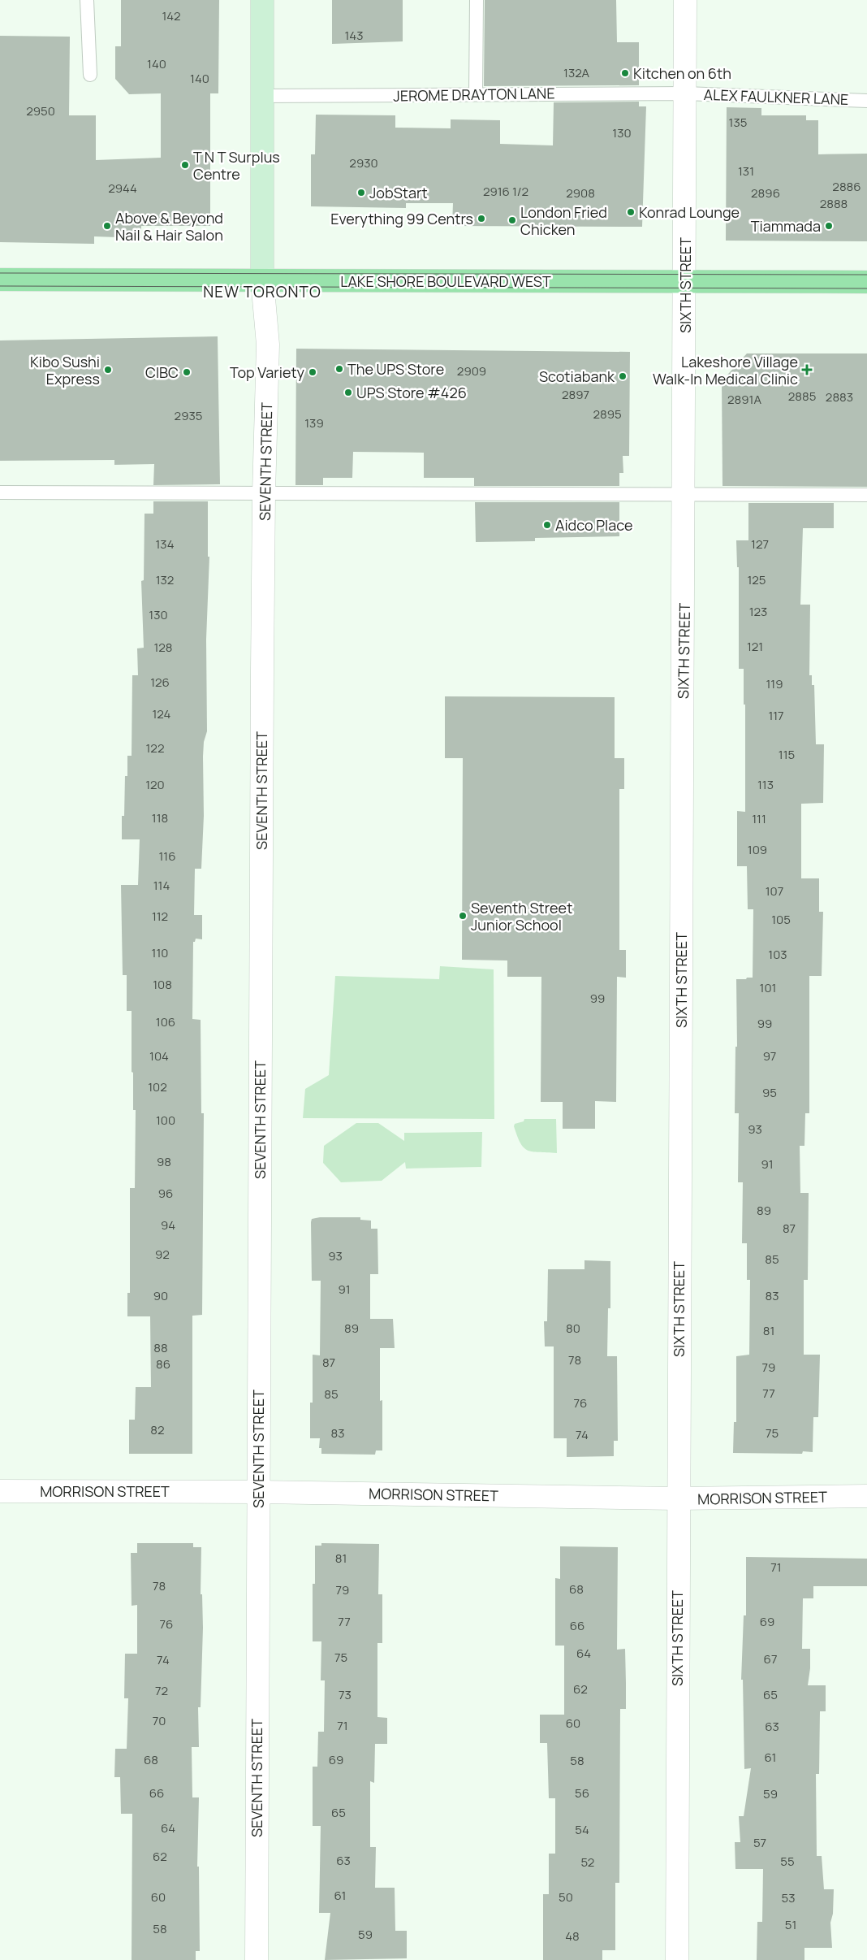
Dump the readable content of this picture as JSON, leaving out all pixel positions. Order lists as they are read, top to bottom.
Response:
{
  "streets": {
    "main road": ["LAKE SHORE BOULEVARD WEST"],
    "street": ["SIXTH STREET", "SEVENTH STREET", "MORRISON STREET"],
    "lane": ["JEROME DRAYTON LANE", "ALEX FAULKNER LANE"]
  },
  "crossings": [
    ["JEROME DRAYTON LANE", "ALEX FAULKNER LANE"],
    ["JEROME DRAYTON LANE", "SIXTH STREET"],
    ["ALEX FAULKNER LANE", "SIXTH STREET"],
    ["LAKE SHORE BOULEVARD WEST", "SIXTH STREET"],
    ["LAKE SHORE BOULEVARD WEST", "SEVENTH STREET"],
    ["SIXTH STREET", "MORRISON STREET"],
    ["SEVENTH STREET", "MORRISON STREET"]
  ],
  "districts": ["NEW TORONTO"],
  "places": {
    "other": [
      "Kitchen on 6th",
      "T N T Surplus Centre",
      "JobStart",
      "Konrad Lounge",
      "Everything 99 Centrs",
      "London Fried Chicken",
      "Above & Beyond Nail & Hair Salon",
      "Tiammada",
      "The UPS Store",
      "Kibo Sushi Express",
      "CIBC",
      "Top Variety",
      "Scotiabank",
      "UPS Store #426",
      "Aidco Place",
      "Seventh Street Junior School"
    ],
    "health": ["Lakeshore Village Walk-In Medical Clinic"]
  },
  "house_numbers": [
    "142",
    "143",
    "140",
    "132A",
    "140",
    "2950",
    "135",
    "130",
    "2930",
    "131",
    "2886",
    "2944",
    "2916 1/2",
    "2908",
    "2896",
    "2888",
    "2909",
    "2897",
    "2885",
    "2883",
    "2891A",
    "2895",
    "2935",
    "139",
    "134",
    "127",
    "132",
    "125",
    "123",
    "130",
    "121",
    "128",
    "126",
    "119",
    "124",
    "117",
    "122",
    "115",
    "120",
    "113",
    "118",
    "111",
    "109",
    "116",
    "114",
    "107",
    "112",
    "105",
    "110",
    "103",
    "108",
    "101",
    "99",
    "106",
    "99",
    "104",
    "97",
    "102",
    "95",
    "100",
    "93",
    "98",
    "91",
    "96",
    "89",
    "94",
    "87",
    "92",
    "93",
    "85",
    "91",
    "90",
    "83",
    "89",
    "80",
    "81",
    "88",
    "78",
    "87",
    "86",
    "79",
    "77",
    "85",
    "76",
    "82",
    "83",
    "75",
    "74",
    "81",
    "71",
    "78",
    "68",
    "79",
    "77",
    "69",
    "76",
    "66",
    "64",
    "75",
    "67",
    "74",
    "62",
    "72",
    "73",
    "65",
    "70",
    "60",
    "71",
    "63",
    "61",
    "68",
    "69",
    "58",
    "66",
    "56",
    "59",
    "65",
    "64",
    "54",
    "57",
    "62",
    "63",
    "55",
    "52",
    "61",
    "60",
    "50",
    "53",
    "51",
    "58",
    "59",
    "48"
  ]
}
